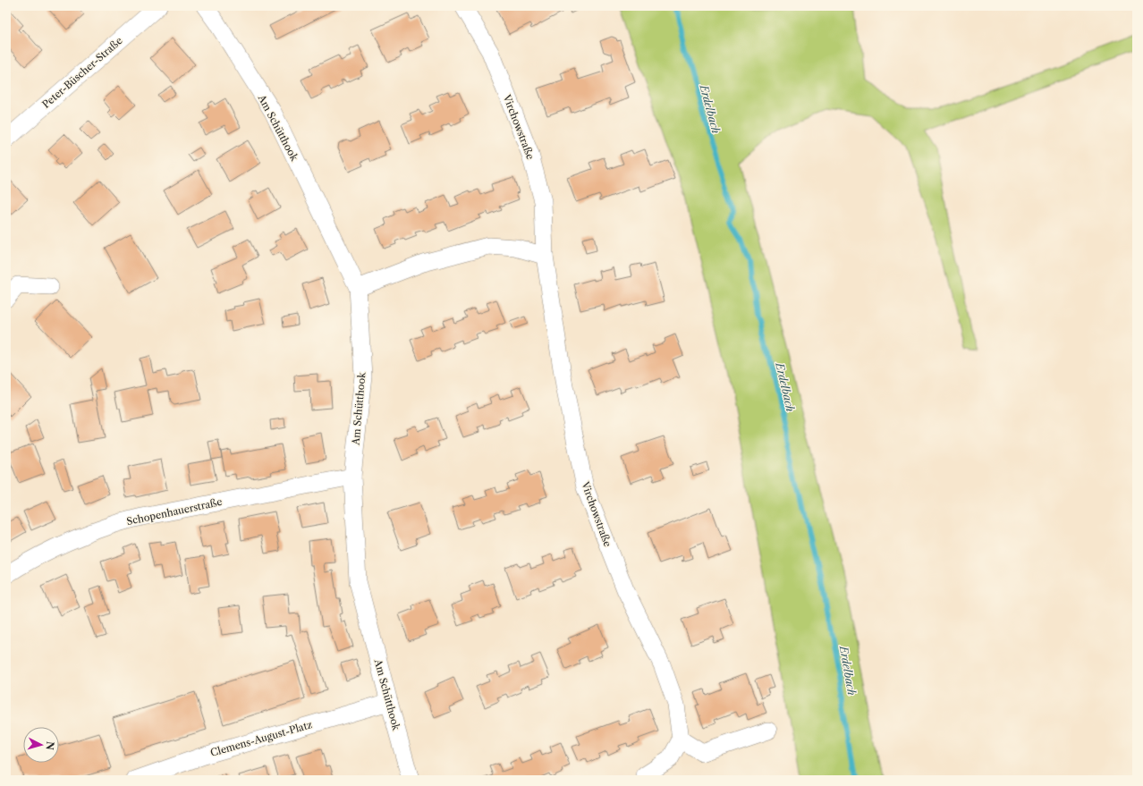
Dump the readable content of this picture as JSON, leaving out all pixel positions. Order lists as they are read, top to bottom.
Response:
{
  "streets": {
    "street": [
      "Peter-Büscher-Straße",
      "Virchowstraße",
      "Am Schütthook",
      "Schopenhauerstraße",
      "Clemens-August-Platz"
    ]
  },
  "crossings": [
    ["Am Schütthook", "Schopenhauerstraße"],
    ["Am Schütthook", "Clemens-August-Platz"]
  ],
  "water": ["Erdelbach"],
  "north": "right"
}
